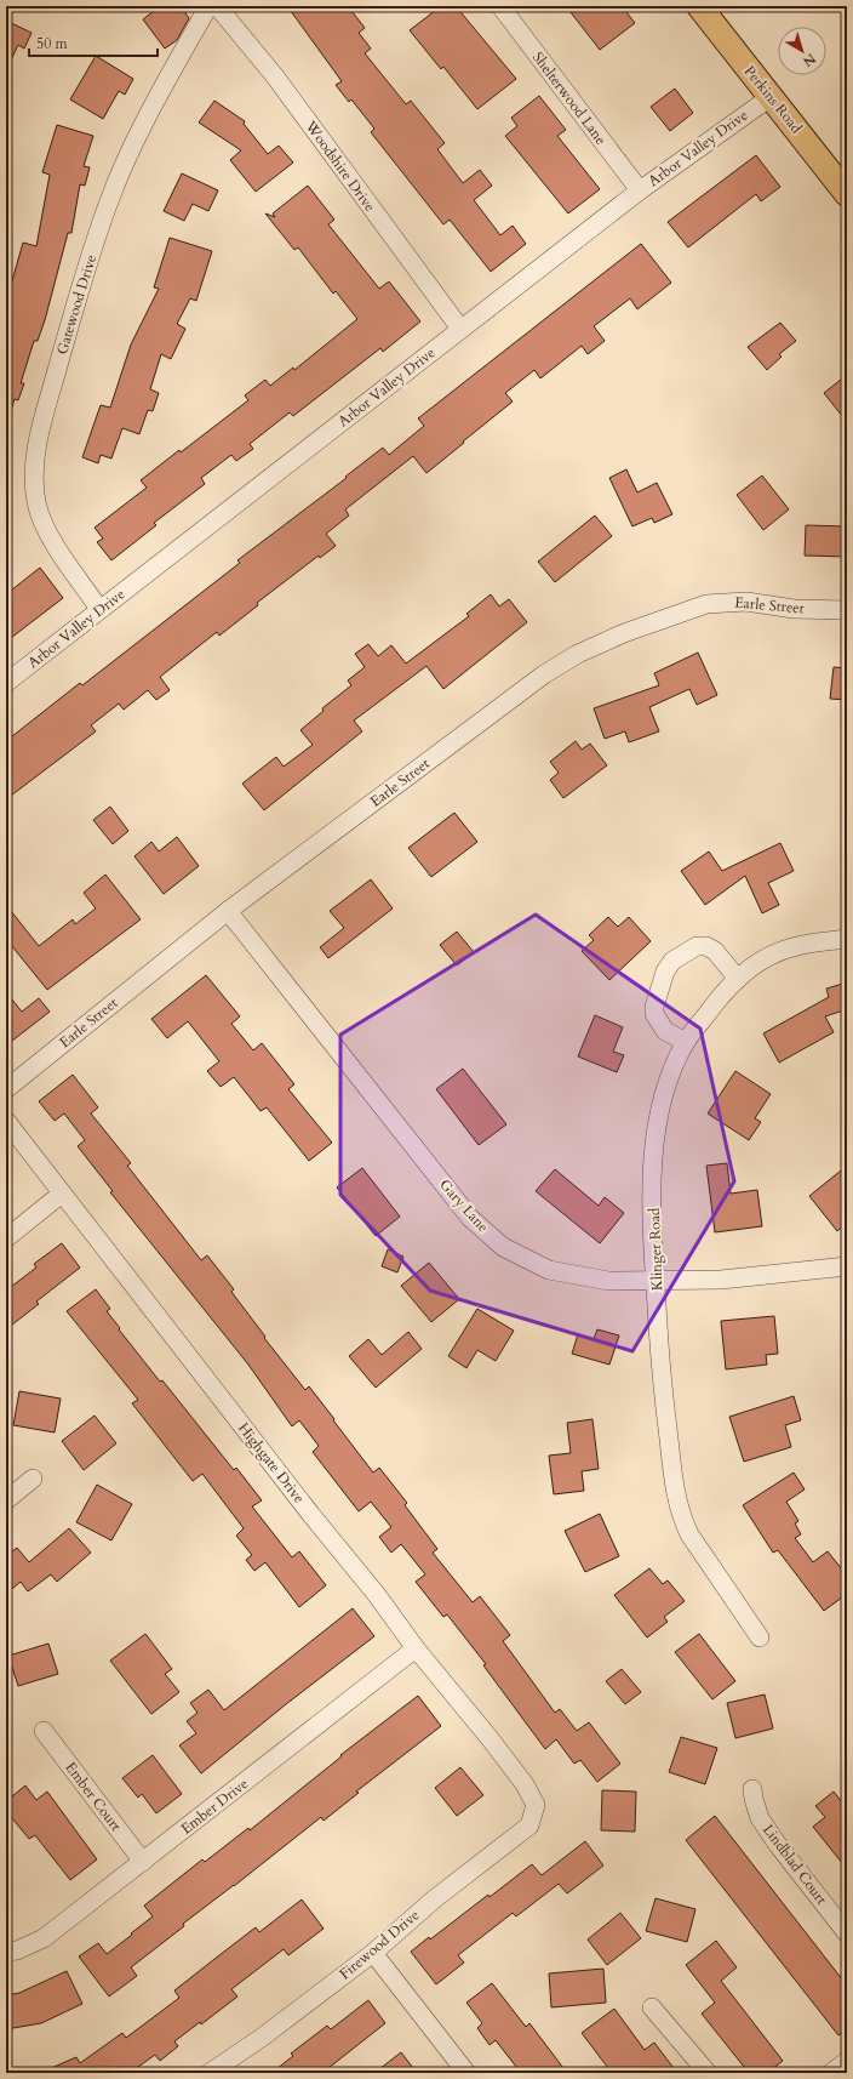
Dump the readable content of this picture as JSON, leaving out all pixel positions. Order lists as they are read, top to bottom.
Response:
{
  "streets": {
    "main road": ["Perkins Road"],
    "street": [
      "Shelterwood Lane",
      "Arbor Valley Drive",
      "Woodshire Drive",
      "Gatewood Drive",
      "Earle Street",
      "Gary Lane",
      "Klinger Road",
      "Highgate Drive",
      "Ember Court",
      "Ember Drive",
      "Lindblad Court",
      "Firewood Drive"
    ]
  },
  "crossings": [
    ["Shelterwood Lane", "Arbor Valley Drive"],
    ["Perkins Road", "Arbor Valley Drive"],
    ["Arbor Valley Drive", "Woodshire Drive"],
    ["Arbor Valley Drive", "Gatewood Drive"],
    ["Earle Street", "Gary Lane"],
    ["Gary Lane", "Klinger Road"],
    ["Highgate Drive", "Ember Drive"],
    ["Highgate Drive", "Firewood Drive"],
    ["Ember Court", "Ember Drive"]
  ],
  "scale_bar": "50 m",
  "north": "bottom right"
}
